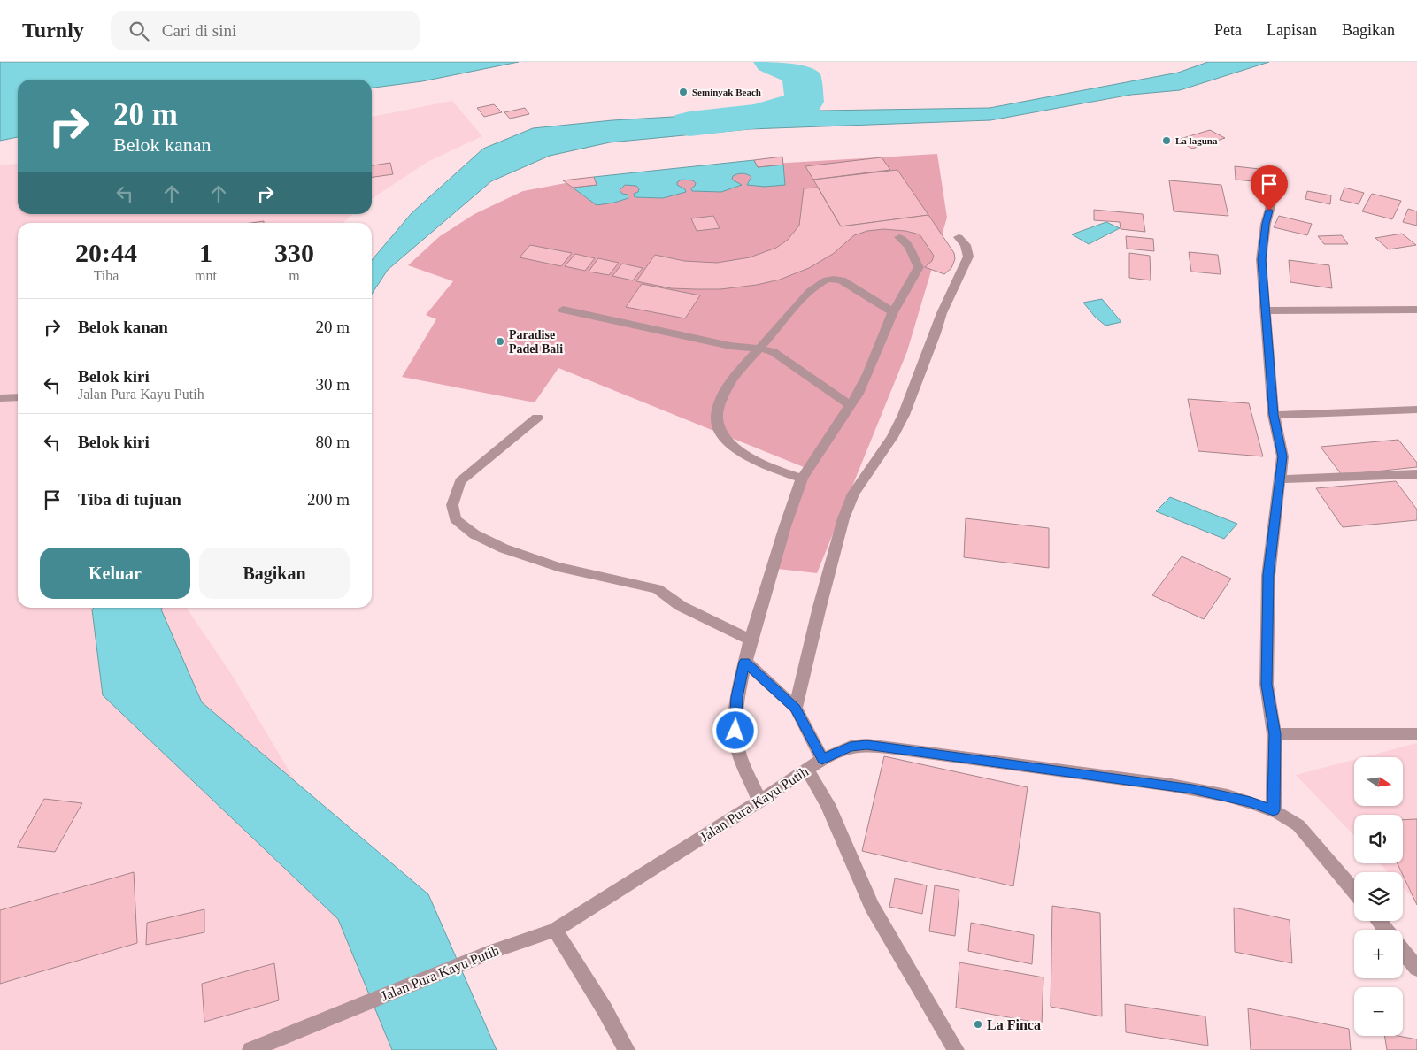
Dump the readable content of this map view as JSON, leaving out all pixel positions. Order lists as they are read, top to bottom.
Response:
{
  "streets": {
    "street": ["Jalan Pura Kayu Putih"]
  },
  "places": [
    "Seminyak Beach",
    "La laguna",
    "Paradise Padel Bali",
    "La Finca"
  ],
  "north": "right",
  "page": {
    "header": "Turnly",
    "search": "Cari di sini",
    "nav": ["Peta", "Lapisan", "Bagikan"],
    "turn": ["20 m", "Belok kanan"],
    "eta": [
      "20:44",
      "Tiba",
      "1",
      "mnt",
      "330",
      "m"
    ],
    "list": [
      {
        "name": "Belok kanan",
        "value": "20 m"
      },
      {
        "name": "Belok kiri",
        "note": "Jalan Pura Kayu Putih",
        "value": "30 m"
      },
      {
        "name": "Belok kiri",
        "value": "80 m"
      },
      {
        "name": "Tiba di tujuan",
        "value": "200 m"
      }
    ],
    "buttons": ["Keluar", "Bagikan"],
    "map_buttons": ["+", "−"]
  }
}
